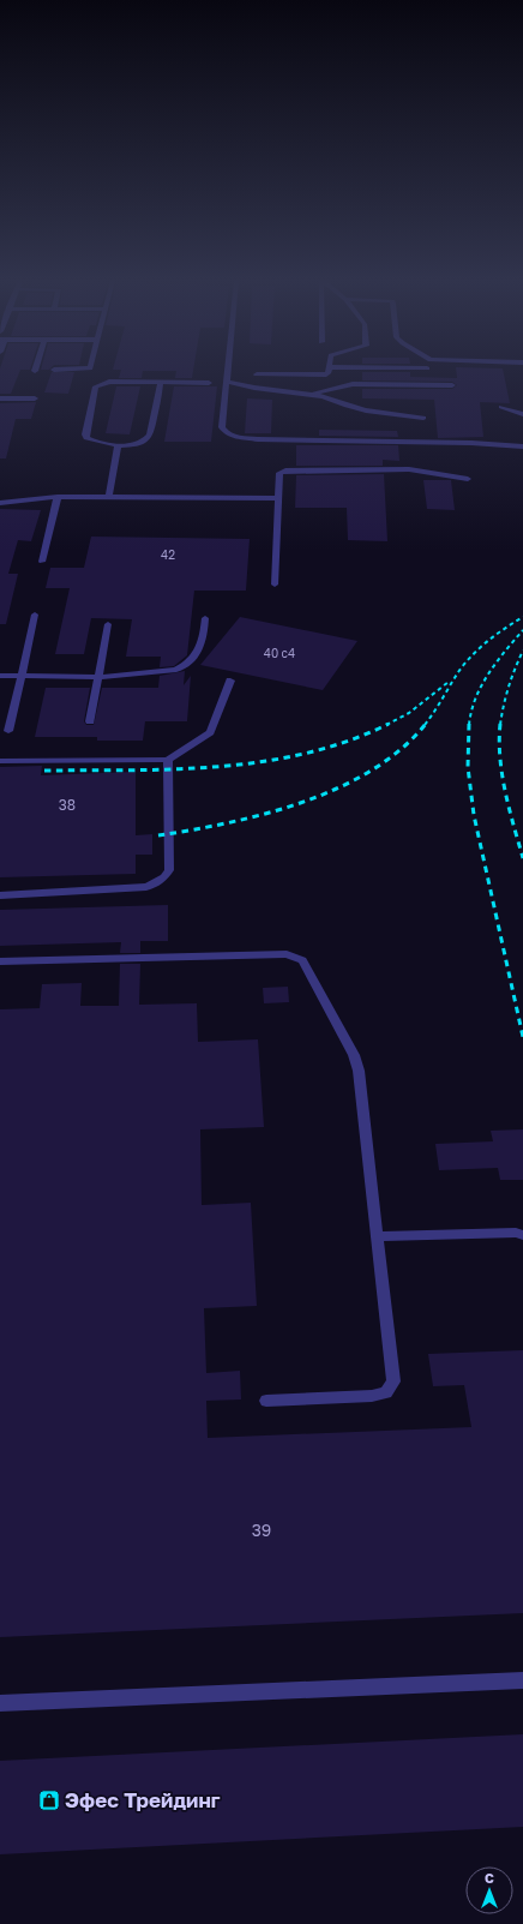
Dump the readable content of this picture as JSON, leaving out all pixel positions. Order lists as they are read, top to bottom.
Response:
{
  "places": {
    "shop": ["Эфес Трейдинг"]
  },
  "house_numbers": [
    "42",
    "40 с4",
    "38",
    "39"
  ],
  "north": "top"
}
